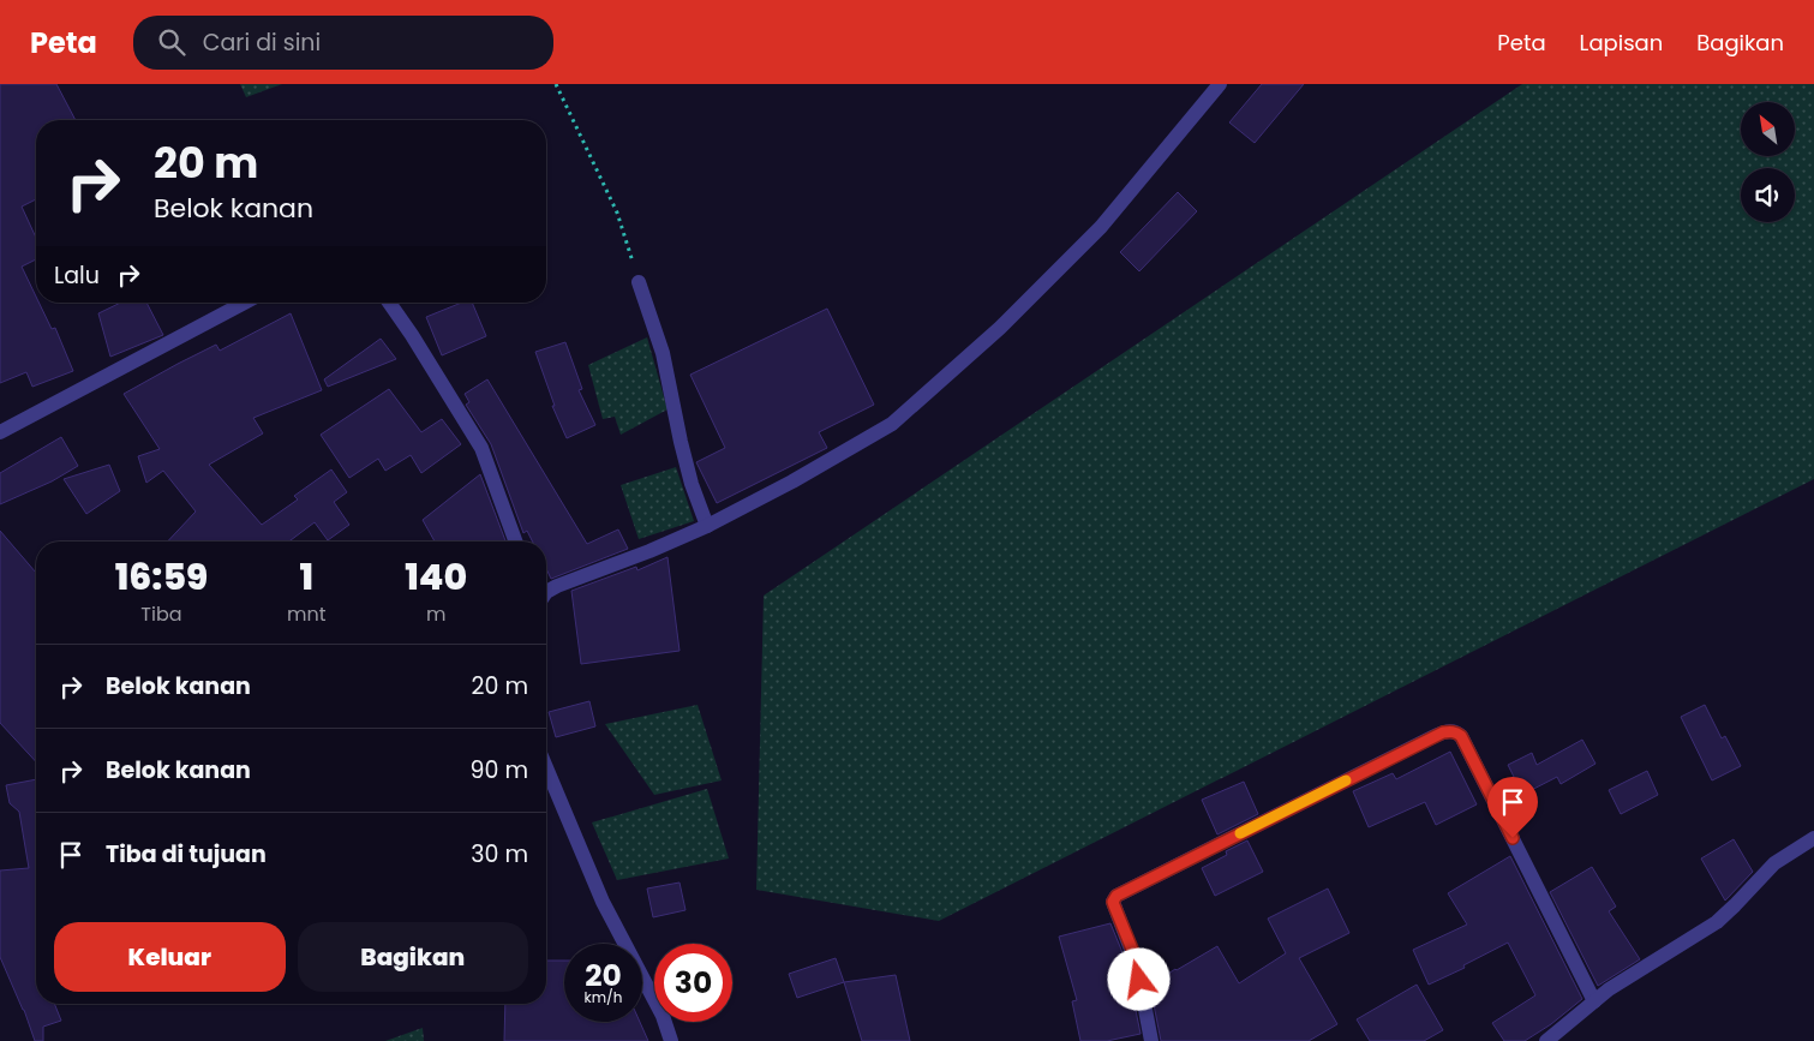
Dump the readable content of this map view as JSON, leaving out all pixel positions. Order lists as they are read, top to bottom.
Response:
{
  "north": "top left",
  "page": {
    "header": "Peta",
    "search": "Cari di sini",
    "nav": ["Peta", "Lapisan", "Bagikan"],
    "turn": ["20 m", "Belok kanan"],
    "then": "Lalu",
    "eta": [
      "16:59",
      "Tiba",
      "1",
      "mnt",
      "140",
      "m"
    ],
    "list": [
      {
        "name": "Belok kanan",
        "value": "20 m"
      },
      {
        "name": "Belok kanan",
        "value": "90 m"
      },
      {
        "name": "Tiba di tujuan",
        "value": "30 m"
      }
    ],
    "buttons": ["Keluar", "Bagikan"],
    "speed": "20 km/h",
    "limit": "30"
  }
}
